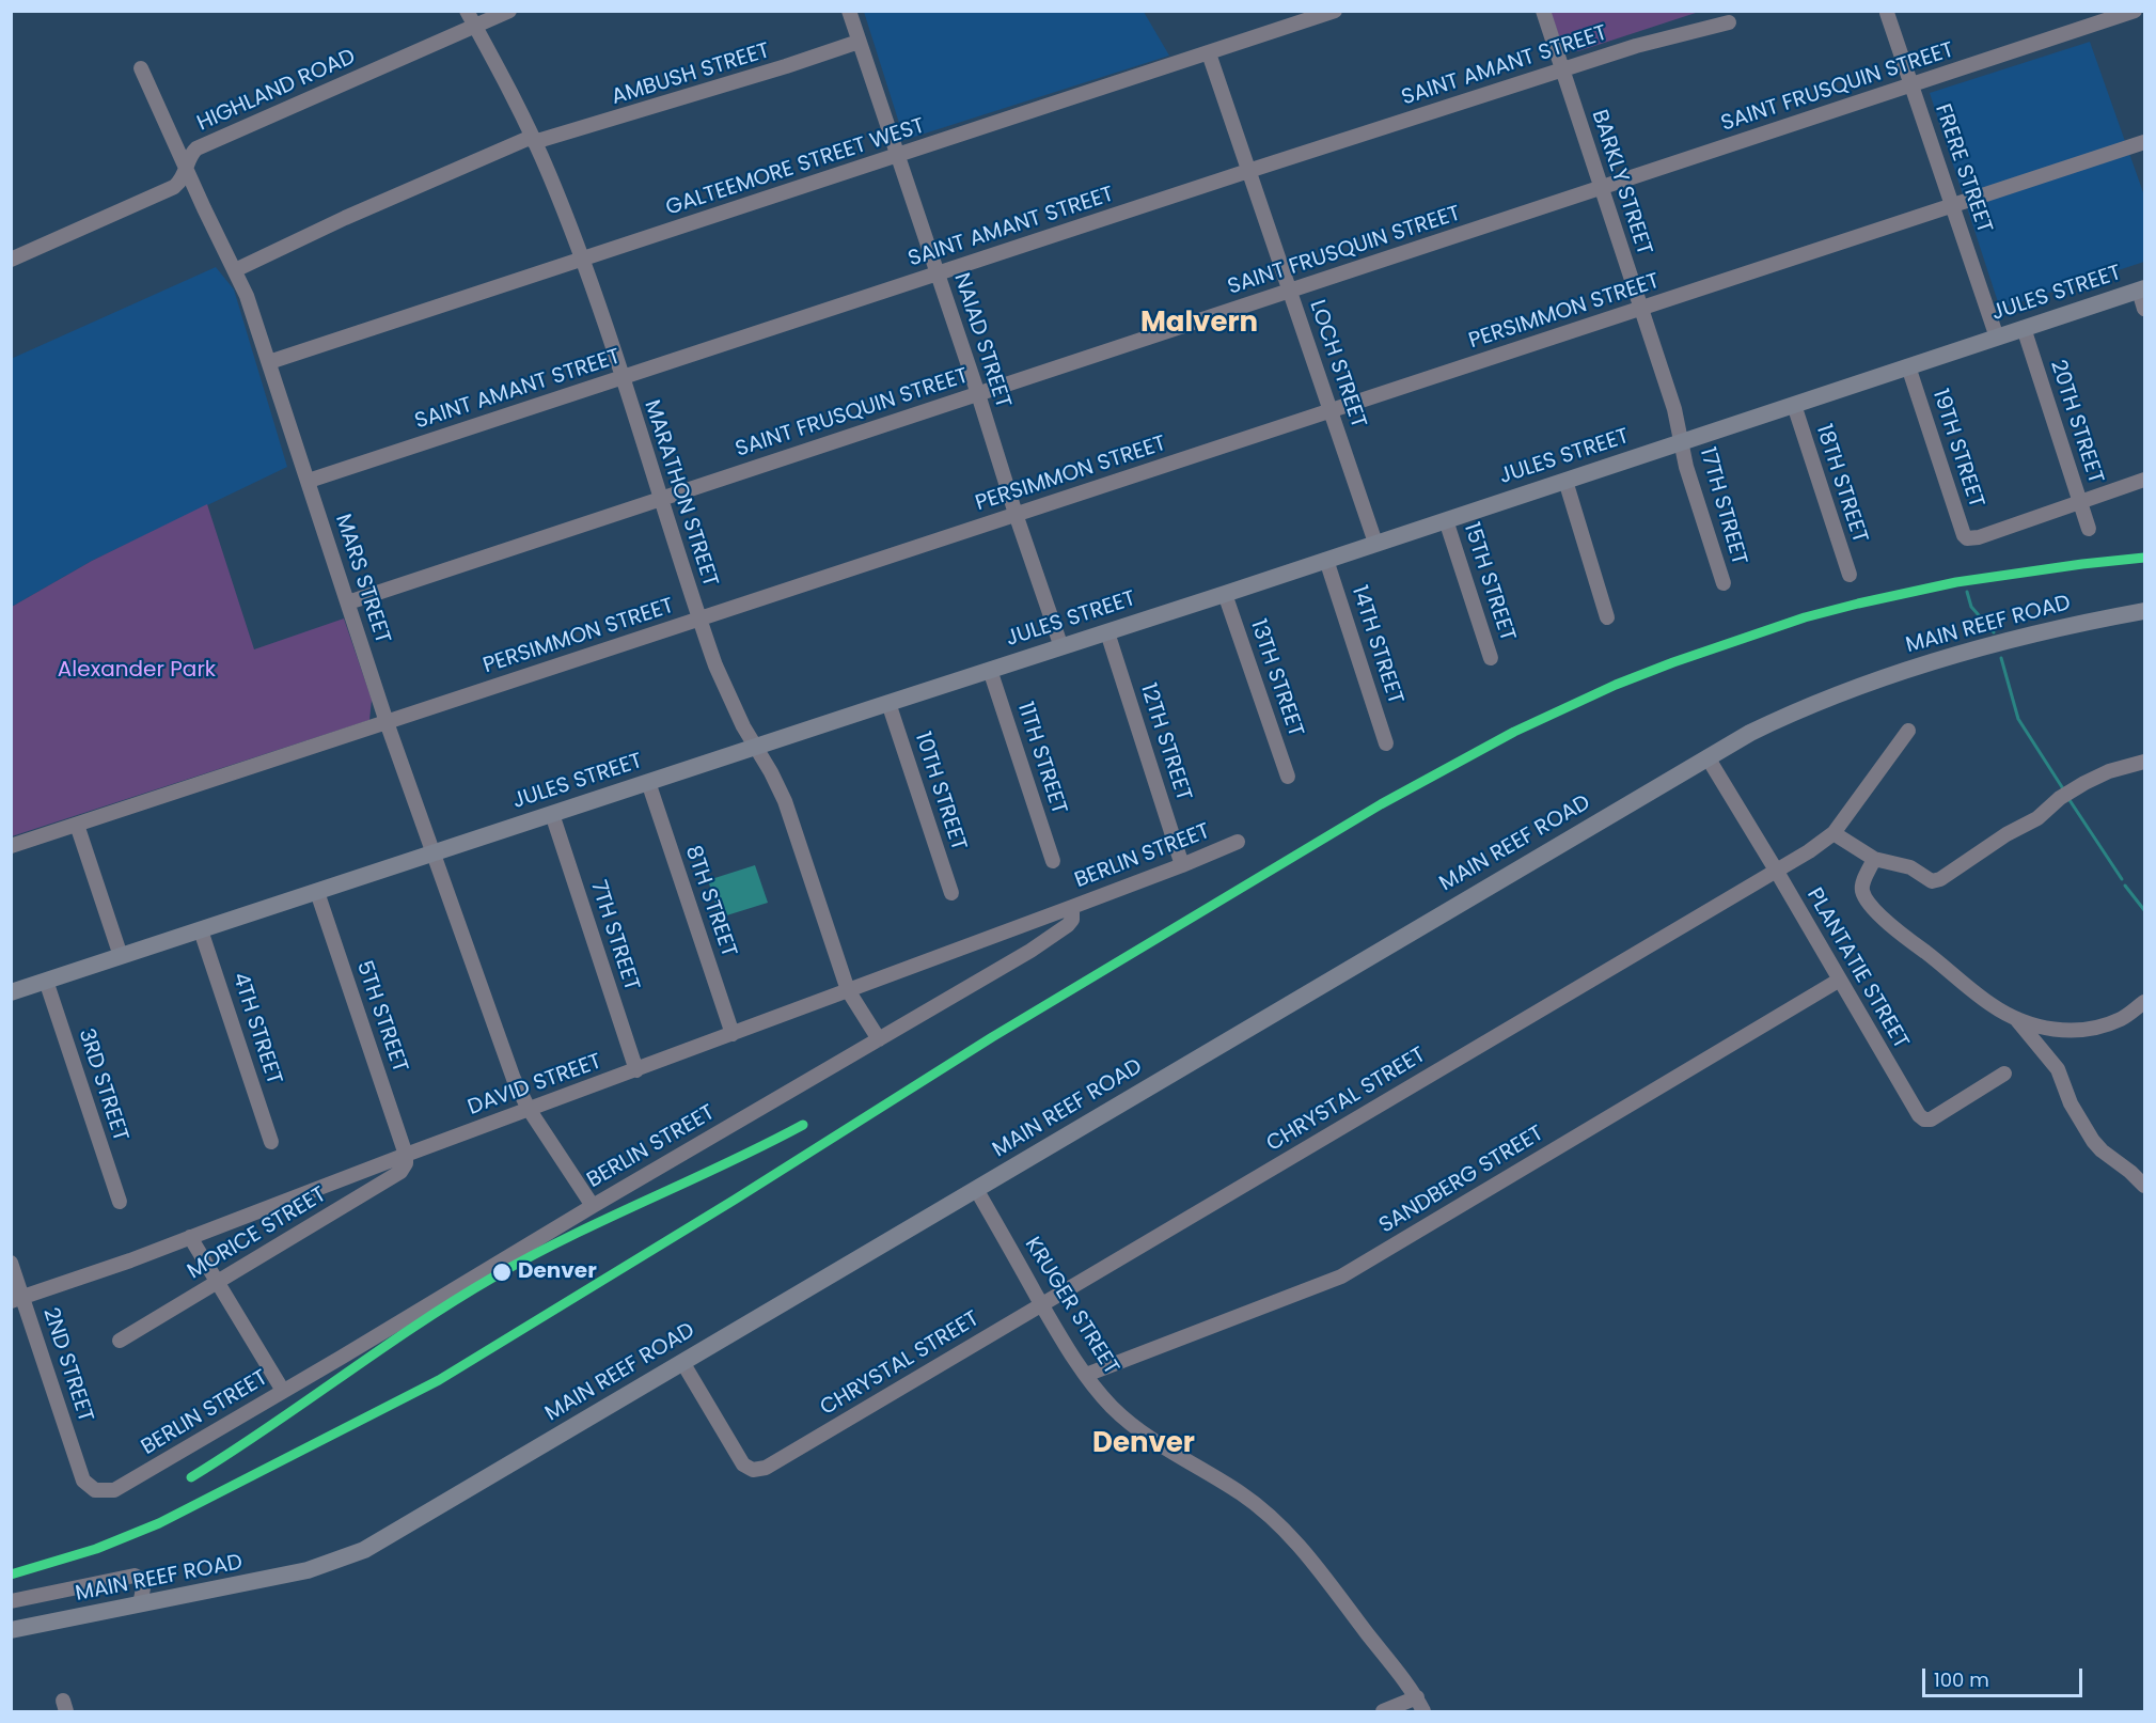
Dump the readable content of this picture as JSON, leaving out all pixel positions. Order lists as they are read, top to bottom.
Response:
{
  "streets": {
    "main road": ["JULES STREET", "MAIN REEF ROAD"],
    "street": [
      "SAINT AMANT STREET",
      "AMBUSH STREET",
      "SAINT FRUSQUIN STREET",
      "HIGHLAND ROAD",
      "GALTEEMORE STREET WEST",
      "FRERE STREET",
      "BARKLY STREET",
      "PERSIMMON STREET",
      "NAIAD STREET",
      "LOCH STREET",
      "20TH STREET",
      "19TH STREET",
      "18TH STREET",
      "MARATHON STREET",
      "17TH STREET",
      "MARS STREET",
      "15TH STREET",
      "14TH STREET",
      "13TH STREET",
      "12TH STREET",
      "11TH STREET",
      "10TH STREET",
      "BERLIN STREET",
      "8TH STREET",
      "7TH STREET",
      "PLANTATIE STREET",
      "5TH STREET",
      "4TH STREET",
      "3RD STREET",
      "DAVID STREET",
      "CHRYSTAL STREET",
      "SANDBERG STREET",
      "MORICE STREET",
      "KRUGER STREET",
      "2ND STREET"
    ]
  },
  "crossings": [
    ["SAINT AMANT STREET", "BARKLY STREET"],
    ["SAINT AMANT STREET", "NAIAD STREET"],
    ["SAINT AMANT STREET", "LOCH STREET"],
    ["SAINT AMANT STREET", "MARATHON STREET"],
    ["SAINT AMANT STREET", "MARS STREET"],
    ["AMBUSH STREET", "NAIAD STREET"],
    ["AMBUSH STREET", "MARATHON STREET"],
    ["AMBUSH STREET", "MARS STREET"],
    ["SAINT FRUSQUIN STREET", "FRERE STREET"],
    ["SAINT FRUSQUIN STREET", "BARKLY STREET"],
    ["SAINT FRUSQUIN STREET", "NAIAD STREET"],
    ["SAINT FRUSQUIN STREET", "LOCH STREET"],
    ["SAINT FRUSQUIN STREET", "MARATHON STREET"],
    ["SAINT FRUSQUIN STREET", "MARS STREET"],
    ["HIGHLAND ROAD", "MARATHON STREET"],
    ["HIGHLAND ROAD", "MARS STREET"],
    ["GALTEEMORE STREET WEST", "NAIAD STREET"],
    ["GALTEEMORE STREET WEST", "LOCH STREET"],
    ["GALTEEMORE STREET WEST", "MARATHON STREET"],
    ["GALTEEMORE STREET WEST", "MARS STREET"],
    ["FRERE STREET", "JULES STREET"],
    ["FRERE STREET", "PERSIMMON STREET"],
    ["BARKLY STREET", "JULES STREET"],
    ["BARKLY STREET", "PERSIMMON STREET"],
    ["BARKLY STREET", "17TH STREET"],
    ["JULES STREET", "NAIAD STREET"],
    ["JULES STREET", "LOCH STREET"],
    ["JULES STREET", "20TH STREET"],
    ["JULES STREET", "19TH STREET"],
    ["JULES STREET", "18TH STREET"],
    ["JULES STREET", "MARATHON STREET"],
    ["JULES STREET", "17TH STREET"],
    ["JULES STREET", "MARS STREET"],
    ["JULES STREET", "15TH STREET"],
    ["JULES STREET", "14TH STREET"],
    ["JULES STREET", "13TH STREET"],
    ["JULES STREET", "12TH STREET"],
    ["JULES STREET", "11TH STREET"],
    ["JULES STREET", "10TH STREET"],
    ["JULES STREET", "8TH STREET"],
    ["JULES STREET", "7TH STREET"],
    ["JULES STREET", "5TH STREET"],
    ["JULES STREET", "4TH STREET"],
    ["JULES STREET", "3RD STREET"],
    ["PERSIMMON STREET", "NAIAD STREET"],
    ["PERSIMMON STREET", "LOCH STREET"],
    ["PERSIMMON STREET", "MARATHON STREET"],
    ["PERSIMMON STREET", "MARS STREET"],
    ["20TH STREET", "19TH STREET"],
    ["MARATHON STREET", "DAVID STREET"],
    ["MARS STREET", "BERLIN STREET"],
    ["MARS STREET", "DAVID STREET"],
    ["MAIN REEF ROAD", "PLANTATIE STREET"],
    ["MAIN REEF ROAD", "CHRYSTAL STREET"],
    ["MAIN REEF ROAD", "KRUGER STREET"],
    ["12TH STREET", "BERLIN STREET"],
    ["BERLIN STREET", "DAVID STREET"],
    ["BERLIN STREET", "2ND STREET"],
    ["8TH STREET", "DAVID STREET"],
    ["7TH STREET", "DAVID STREET"],
    ["PLANTATIE STREET", "CHRYSTAL STREET"],
    ["PLANTATIE STREET", "SANDBERG STREET"],
    ["5TH STREET", "DAVID STREET"],
    ["5TH STREET", "MORICE STREET"],
    ["DAVID STREET", "MORICE STREET"],
    ["DAVID STREET", "2ND STREET"],
    ["CHRYSTAL STREET", "KRUGER STREET"],
    ["SANDBERG STREET", "KRUGER STREET"]
  ],
  "districts": ["Malvern", "Denver"],
  "parks": ["Alexander Park"],
  "places": ["Denver"],
  "scale_bar": "100 m"
}
